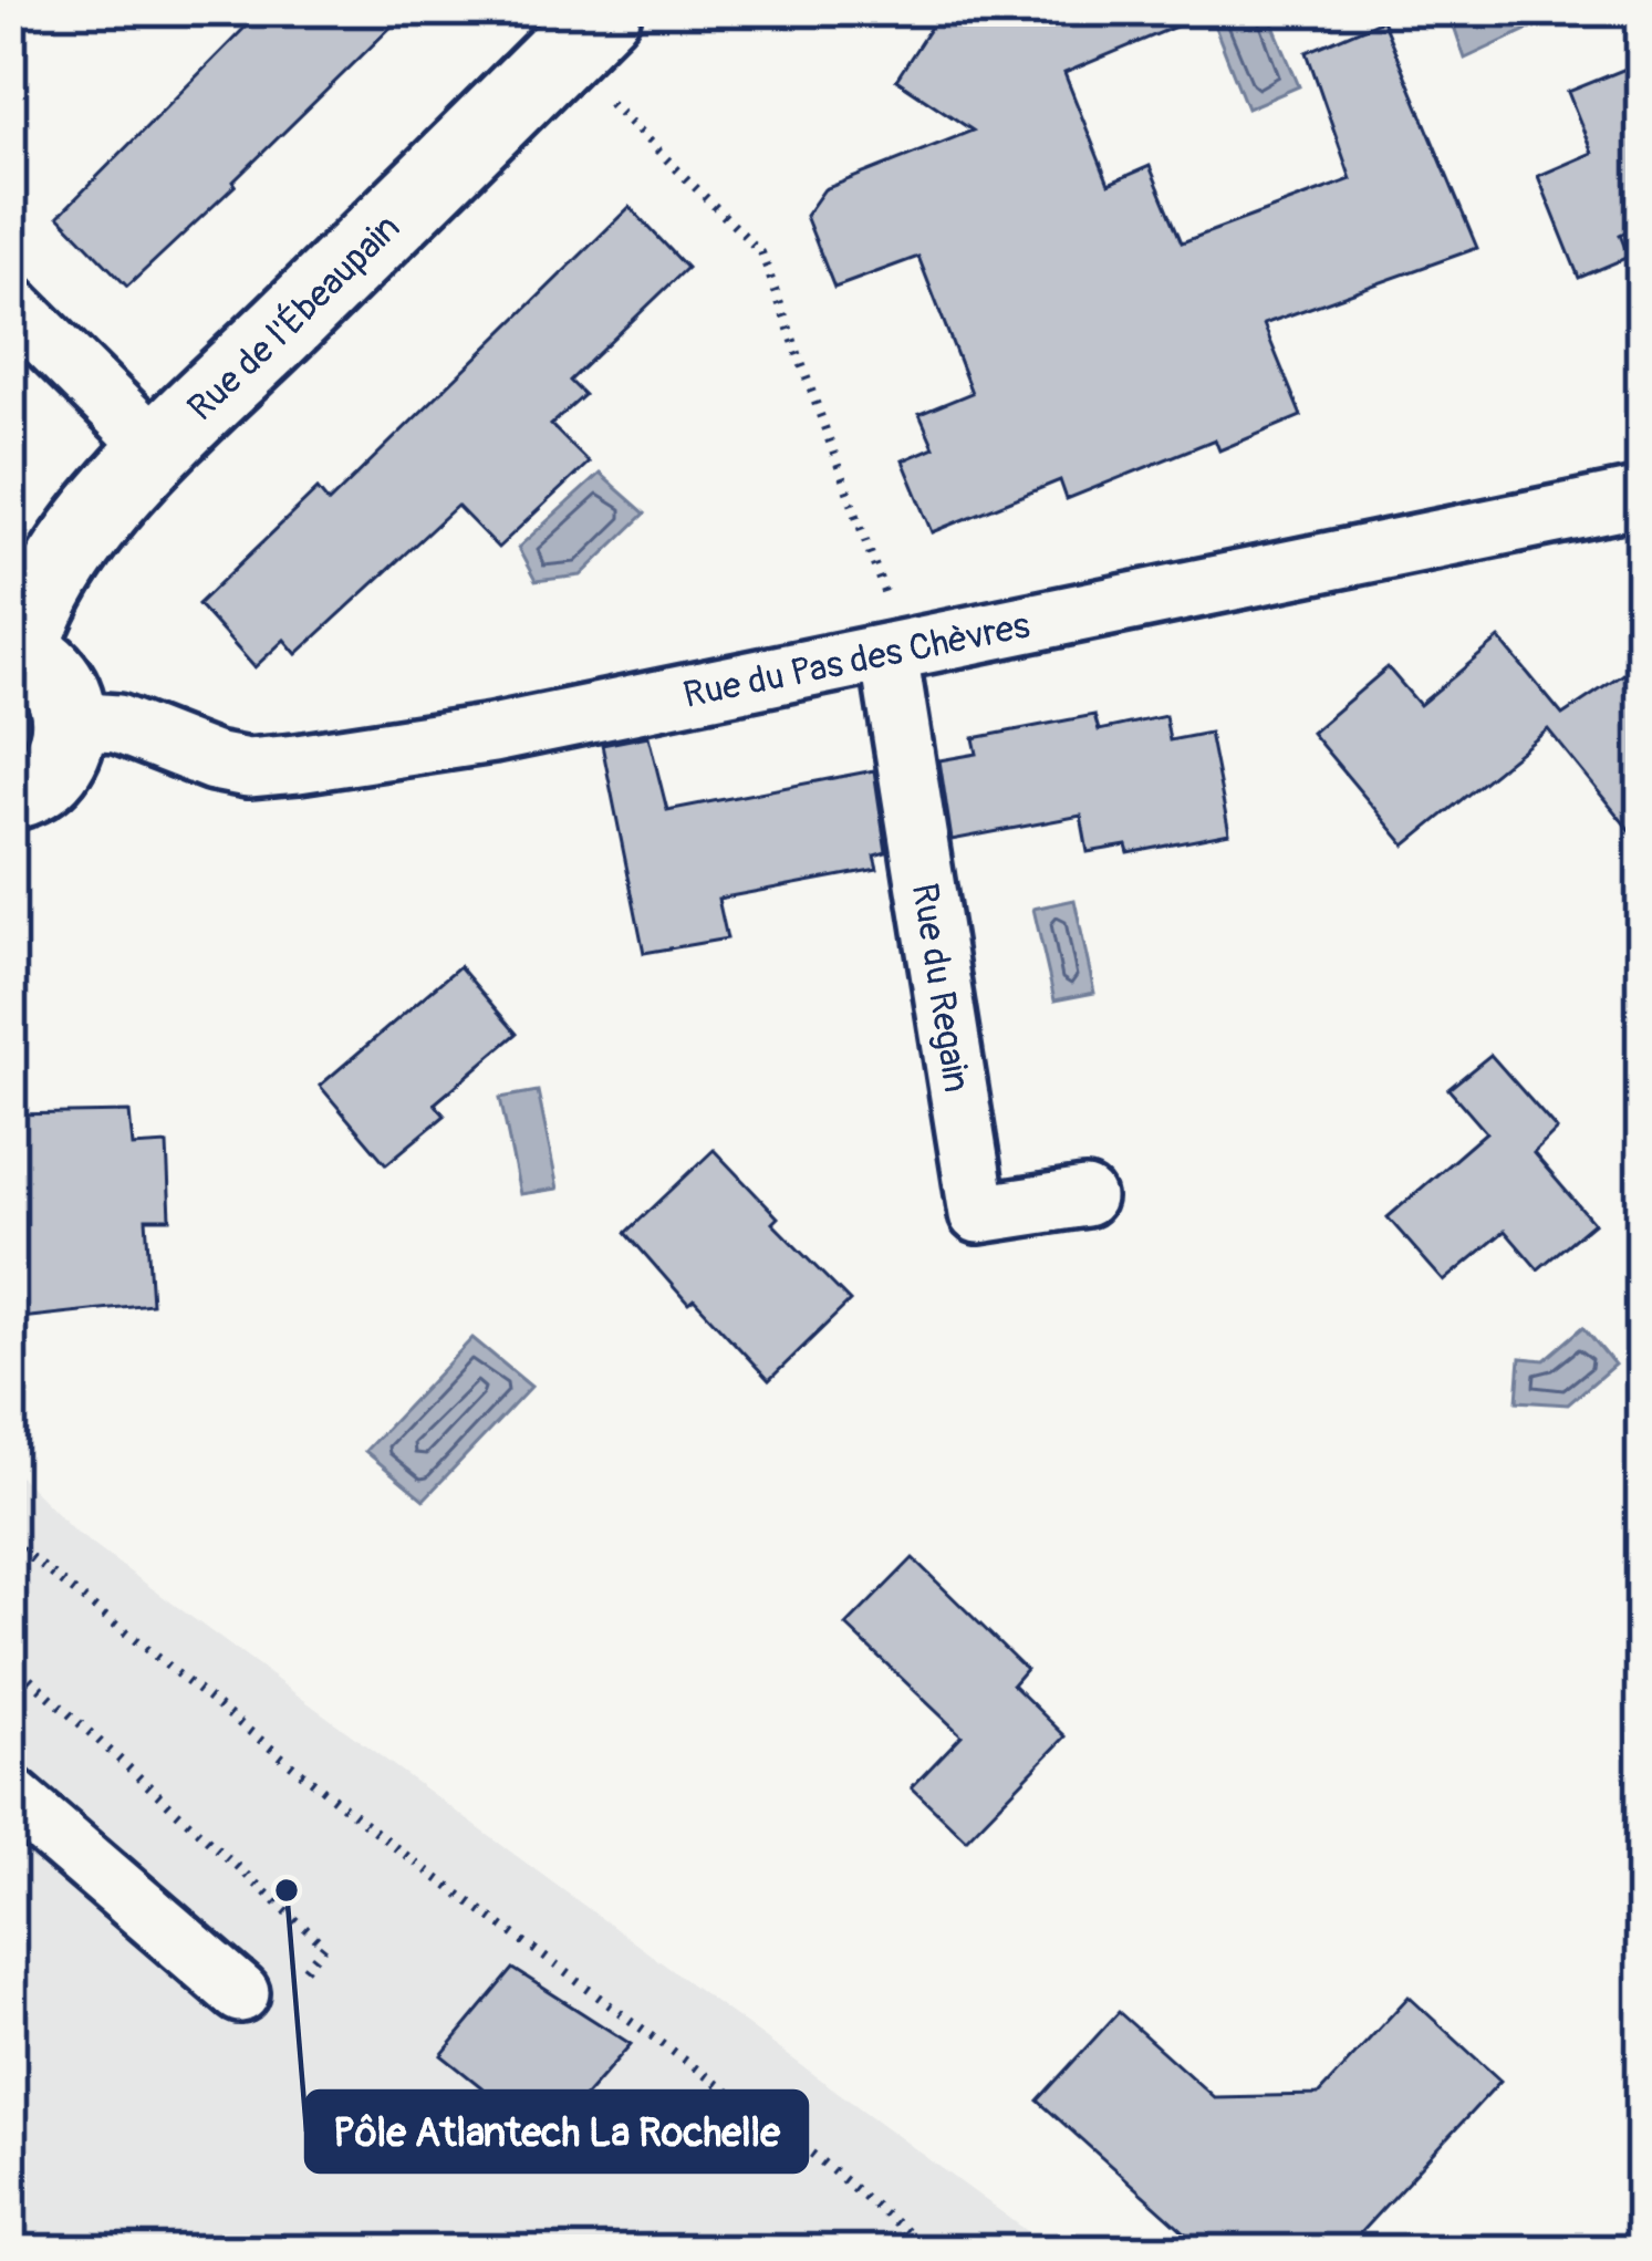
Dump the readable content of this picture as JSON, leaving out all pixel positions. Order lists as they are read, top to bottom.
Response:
{
  "streets": {
    "street": ["Rue de l'Ébeaupain", "Rue du Pas des Chèvres", "Rue du Regain"]
  },
  "crossings": [
    ["Rue du Pas des Chèvres", "Rue du Regain"]
  ],
  "places": ["Pôle Atlantech La Rochelle"]
}
